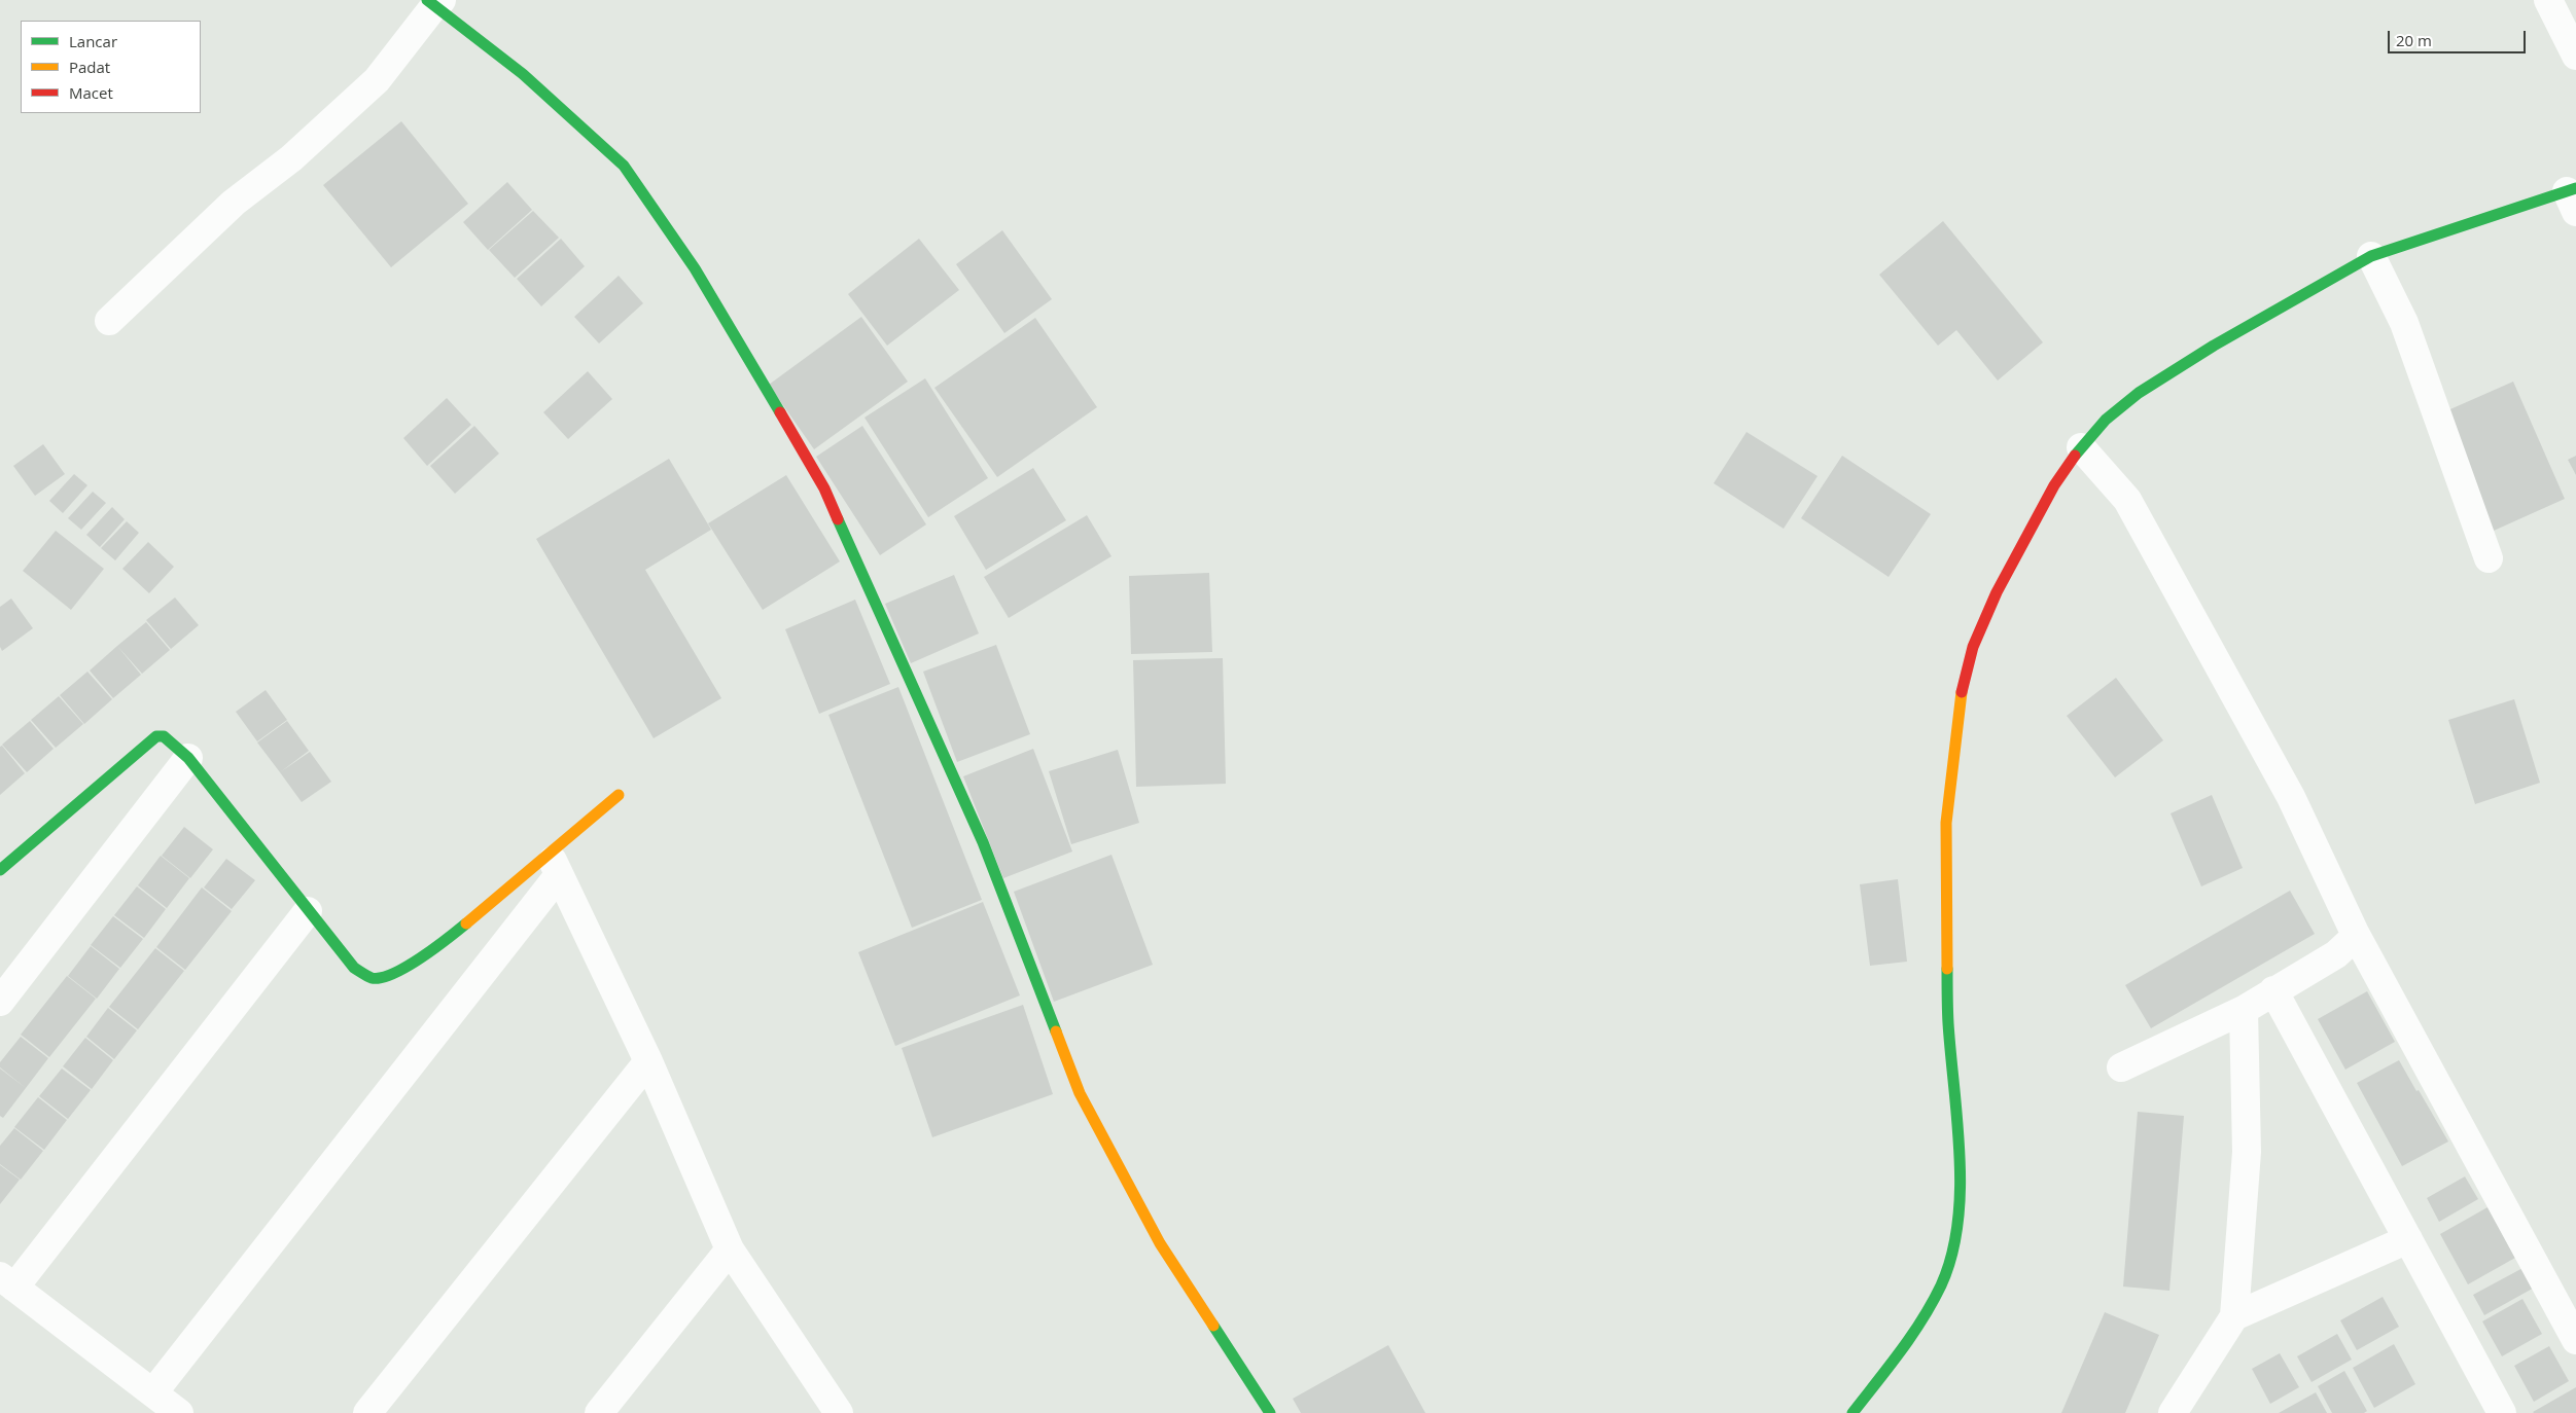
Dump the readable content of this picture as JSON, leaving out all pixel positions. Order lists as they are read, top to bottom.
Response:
{
  "legend": ["Lancar", "Padat", "Macet"],
  "scale_bar": "20 m"
}
